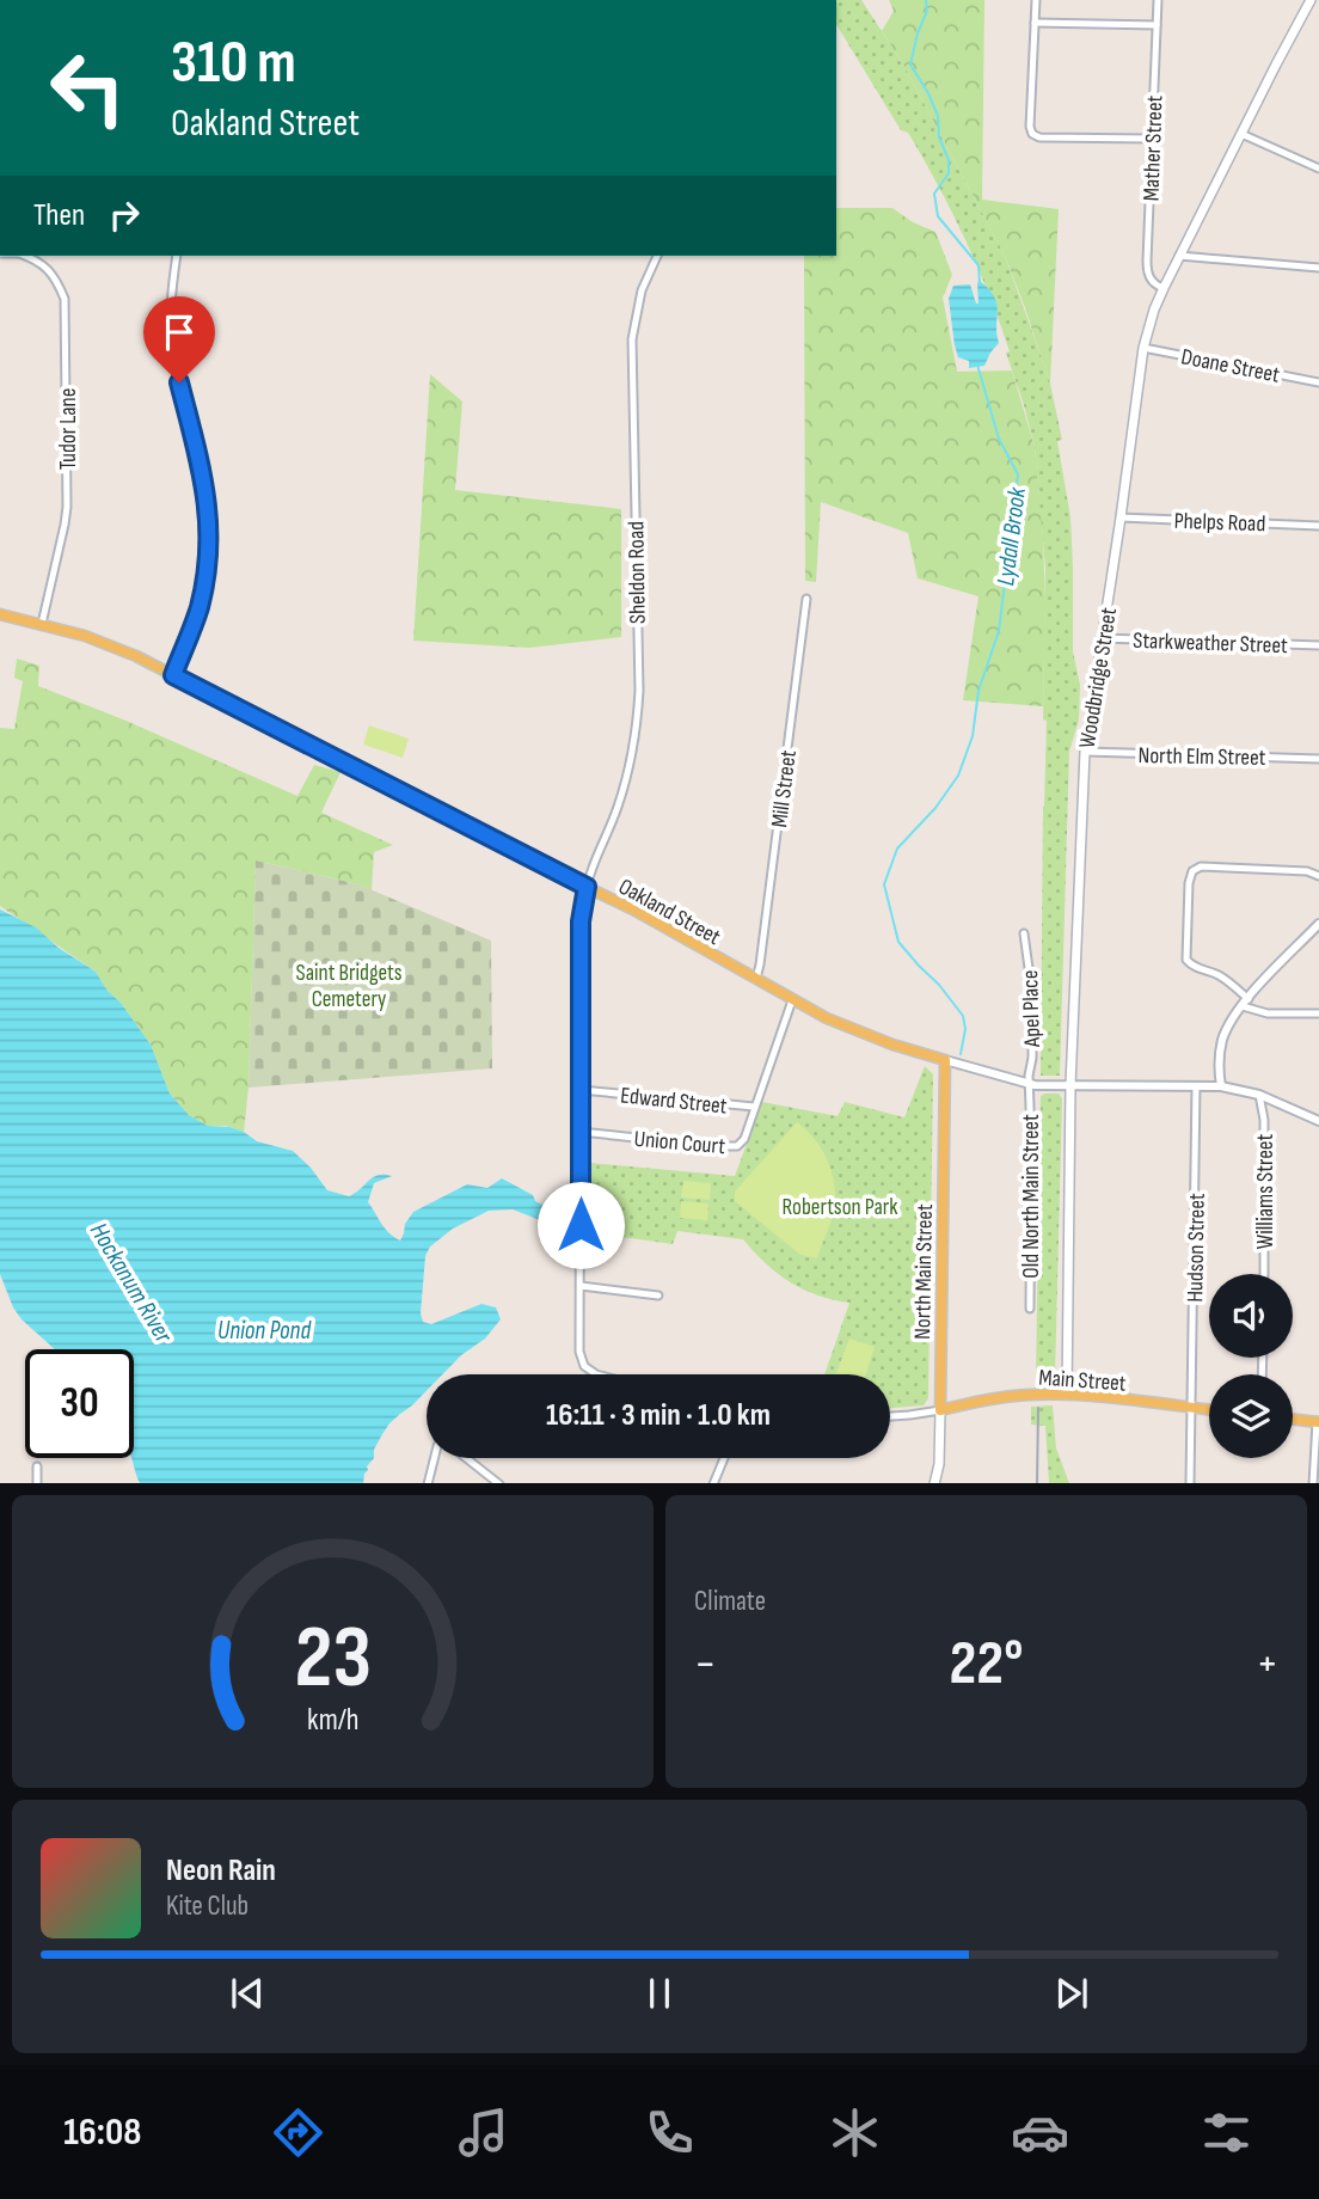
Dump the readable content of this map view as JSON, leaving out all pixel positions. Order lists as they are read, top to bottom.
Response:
{
  "streets": {
    "main road": [
      "Woodbridge Street",
      "Oakland Street",
      "North Main Street",
      "Main Street"
    ],
    "street": [
      "Mather Street",
      "Doane Street",
      "Tudor Lane",
      "Phelps Road",
      "Sheldon Road",
      "Starkweather Street",
      "North Elm Street",
      "Mill Street",
      "Apel Place",
      "Edward Street",
      "Union Court",
      "Williams Street",
      "Old North Main Street",
      "Hudson Street"
    ]
  },
  "crossings": [
    ["Mather Street", "Woodbridge Street"],
    ["Doane Street", "Woodbridge Street"],
    ["Tudor Lane", "Oakland Street"],
    ["Phelps Road", "Woodbridge Street"],
    ["Sheldon Road", "Oakland Street"],
    ["Sheldon Road", "Edward Street"],
    ["Sheldon Road", "Union Court"],
    ["Starkweather Street", "Woodbridge Street"],
    ["Woodbridge Street", "North Elm Street"],
    ["Woodbridge Street", "Oakland Street"],
    ["Woodbridge Street", "Main Street"],
    ["Mill Street", "Oakland Street"],
    ["Oakland Street", "Apel Place"],
    ["Oakland Street", "Edward Street"],
    ["Oakland Street", "Williams Street"],
    ["Oakland Street", "Old North Main Street"],
    ["Oakland Street", "Hudson Street"],
    ["Oakland Street", "North Main Street"],
    ["Apel Place", "Old North Main Street"],
    ["Edward Street", "Union Court"],
    ["Hudson Street", "Main Street"],
    ["North Main Street", "Main Street"]
  ],
  "water": ["Lydall Brook", "Hockanum River", "Union Pond"],
  "parks": ["Saint Bridgets Cemetery", "Robertson Park"],
  "page": {
    "turn": ["310 m", "Oakland Street"],
    "then": "Then",
    "limit": "30",
    "trip": "16:11 · 3 min · 1.0 km",
    "tile": "Climate",
    "heat": ["−", "22°", "+"],
    "song": ["Neon Rain", "Kite Club"],
    "tabs": "16:08",
    "gauge": ["23", "km/h"]
  }
}
